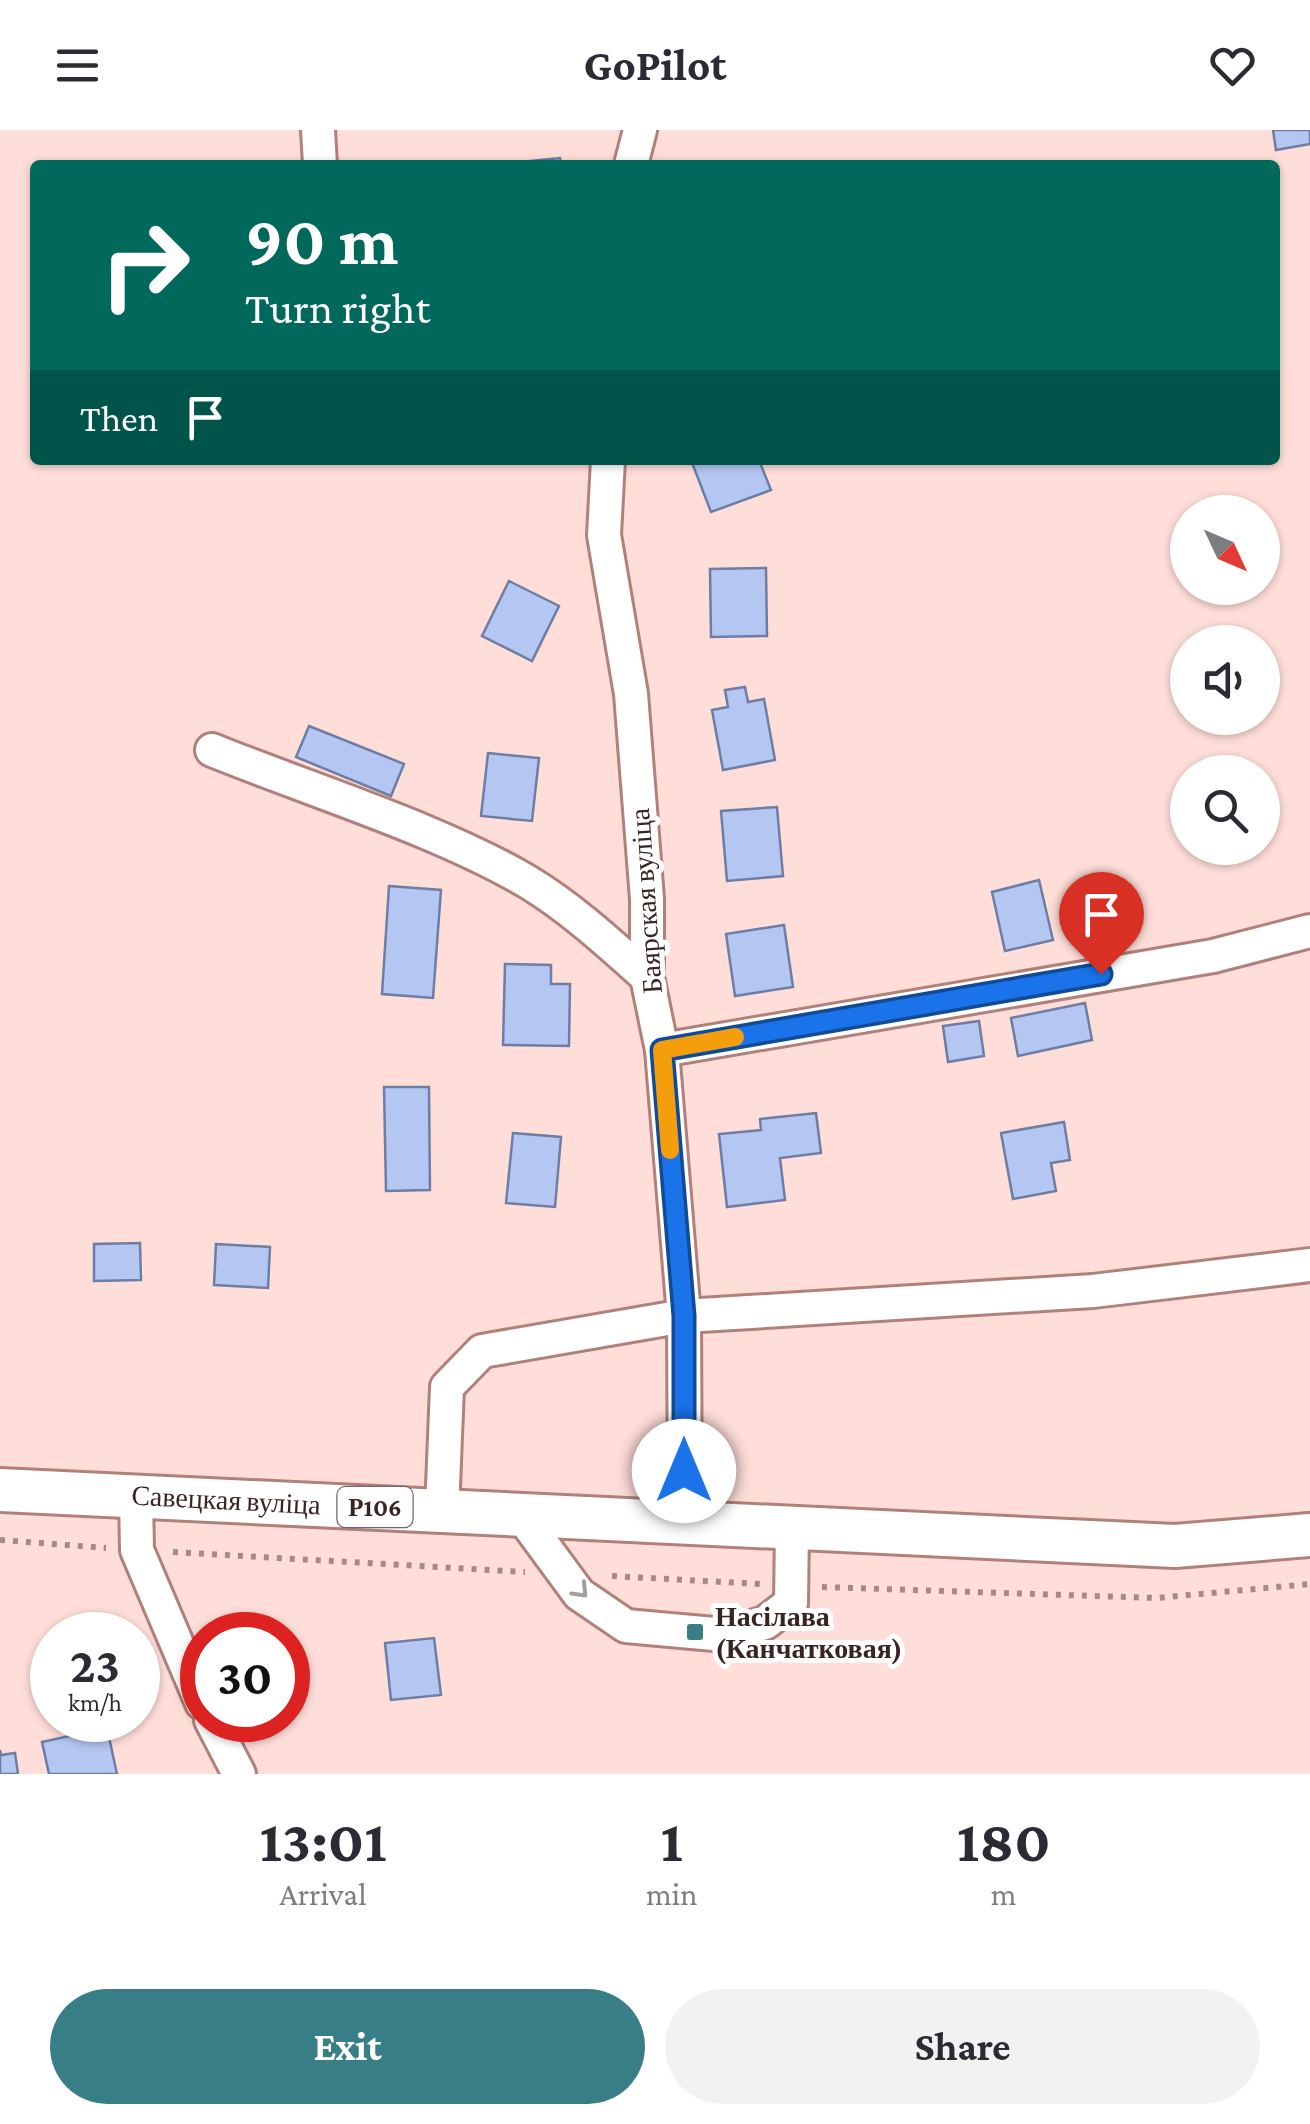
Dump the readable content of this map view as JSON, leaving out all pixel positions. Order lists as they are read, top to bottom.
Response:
{
  "streets": {
    "main road": ["Савецкая вуліца", "Р106"],
    "street": ["Баярская вуліца"]
  },
  "crossings": [
    ["Баярская вуліца", "Савецкая вуліца"],
    ["Савецкая вуліца", "Р106"]
  ],
  "places": {
    "transit": ["Насілава (Канчатковая)"]
  },
  "north": "bottom right",
  "page": {
    "header": "GoPilot",
    "turn": ["90 m", "Turn right"],
    "then": "Then",
    "speed": "23 km/h",
    "limit": "30",
    "eta": [
      "13:01",
      "Arrival",
      "1",
      "min",
      "180",
      "m"
    ],
    "buttons": ["Exit", "Share"]
  }
}
